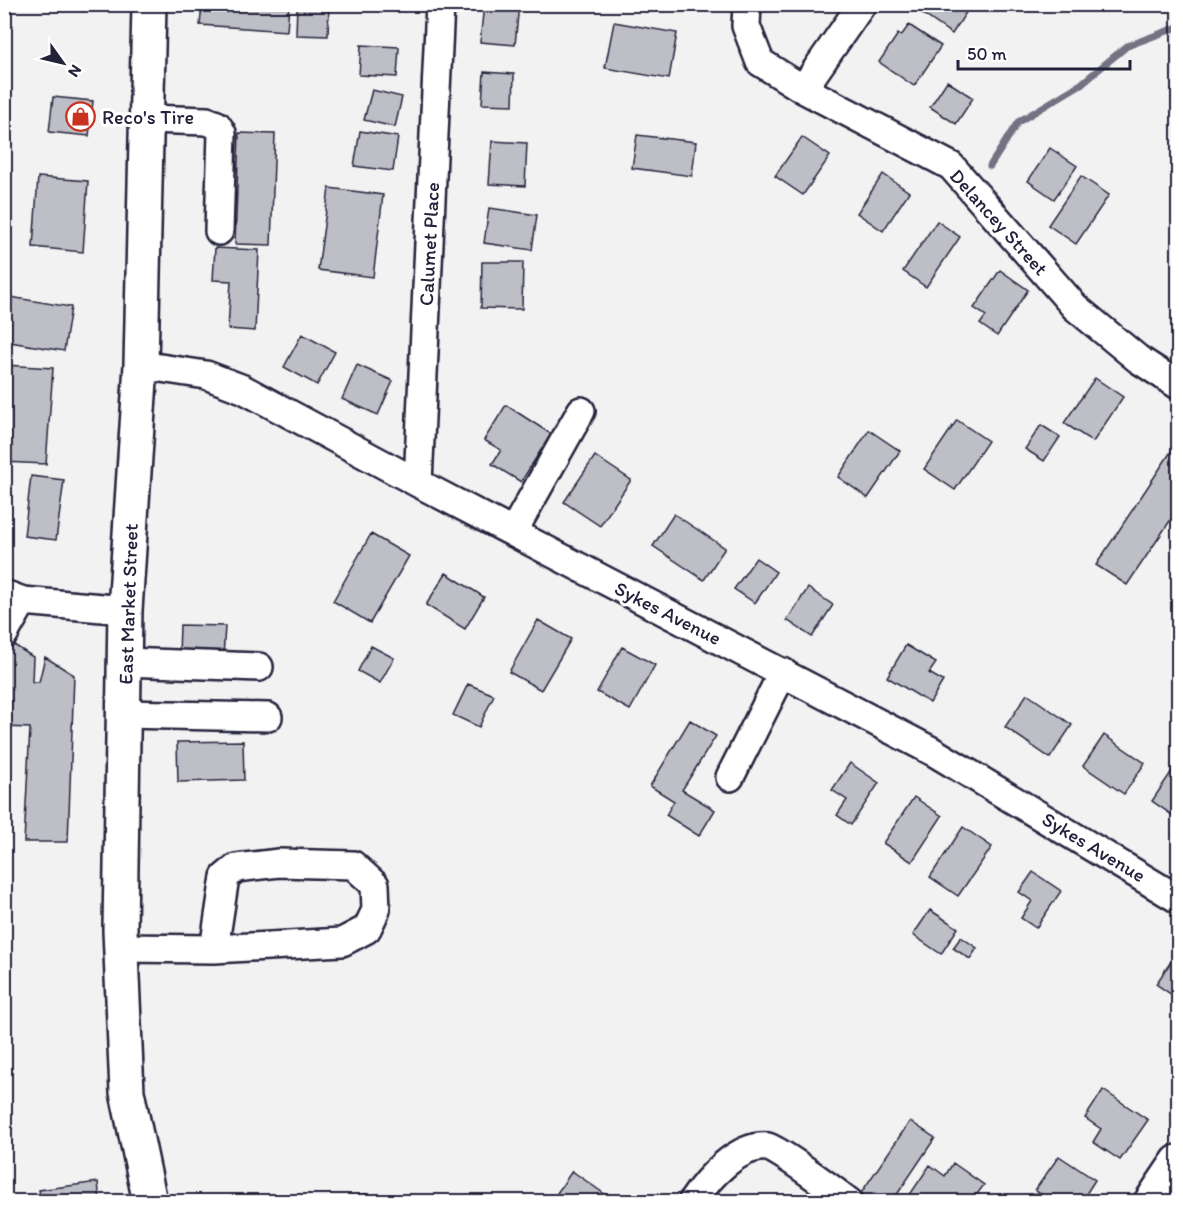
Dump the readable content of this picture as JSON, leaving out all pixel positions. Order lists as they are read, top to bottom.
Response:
{
  "streets": {
    "main road": ["East Market Street"],
    "street": ["Delancey Street", "Calumet Place", "Sykes Avenue"]
  },
  "crossings": [
    ["Calumet Place", "Sykes Avenue"],
    ["East Market Street", "Sykes Avenue"]
  ],
  "places": {
    "shop": ["Reco's Tire"]
  },
  "scale_bar": "50 m",
  "north": "bottom right"
}
